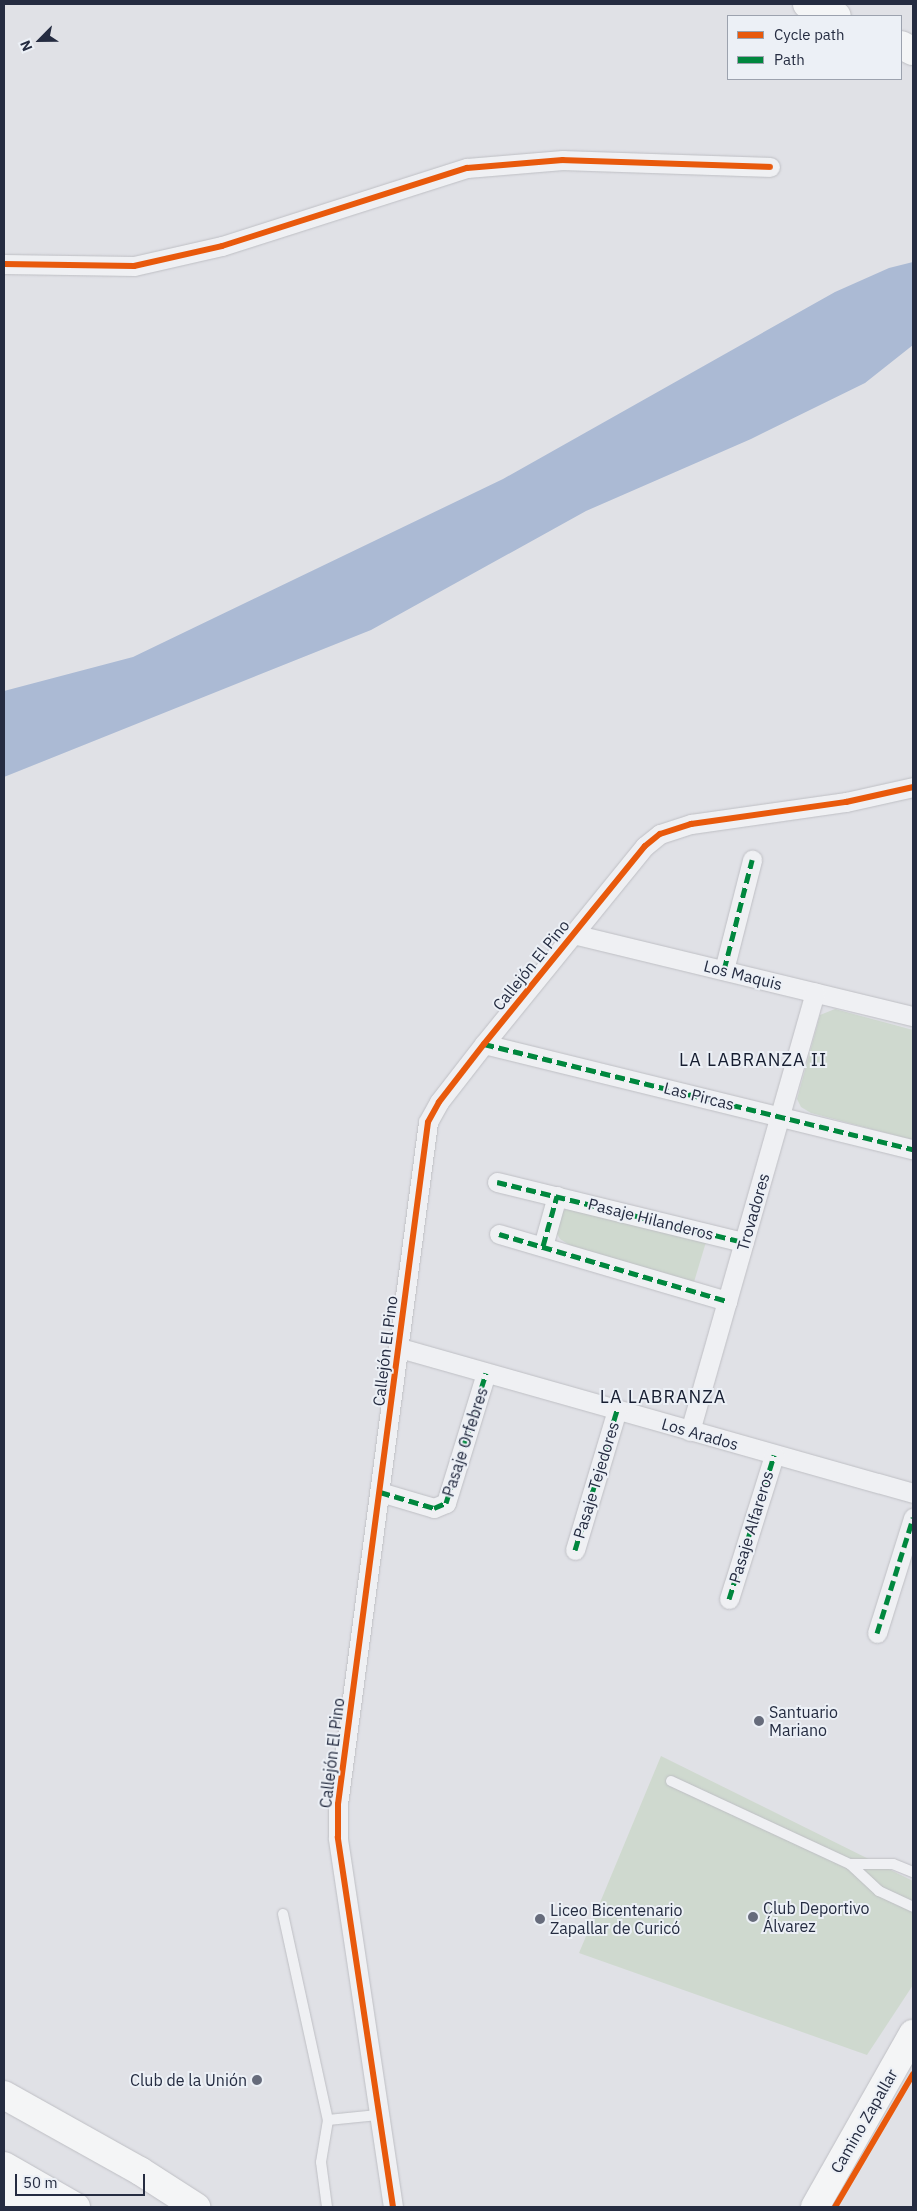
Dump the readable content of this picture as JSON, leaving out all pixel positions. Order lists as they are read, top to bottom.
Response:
{
  "streets": {
    "main road": ["Camino Zapallar"],
    "street": [
      "Callejón El Pino",
      "Los Maquis",
      "Las Pircas",
      "Trovadores",
      "Pasaje Hilanderos",
      "Los Arados",
      "Pasaje Orfebres",
      "Pasaje Tejedores",
      "Pasaje Alfareros"
    ]
  },
  "crossings": [
    ["Callejón El Pino", "Los Maquis"],
    ["Callejón El Pino", "Las Pircas"],
    ["Callejón El Pino", "Los Arados"],
    ["Callejón El Pino", "Pasaje Orfebres"],
    ["Los Maquis", "Trovadores"],
    ["Las Pircas", "Trovadores"],
    ["Trovadores", "Pasaje Hilanderos"],
    ["Trovadores", "Los Arados"],
    ["Los Arados", "Pasaje Orfebres"],
    ["Los Arados", "Pasaje Tejedores"],
    ["Los Arados", "Pasaje Alfareros"]
  ],
  "districts": ["LA LABRANZA II", "LA LABRANZA"],
  "places": [
    "Santuario Mariano",
    "Club Deportivo Álvarez",
    "Liceo Bicentenario Zapallar de Curicó",
    "Club de la Unión"
  ],
  "legend": ["Cycle path", "Path"],
  "scale_bar": "50 m",
  "north": "bottom left"
}
